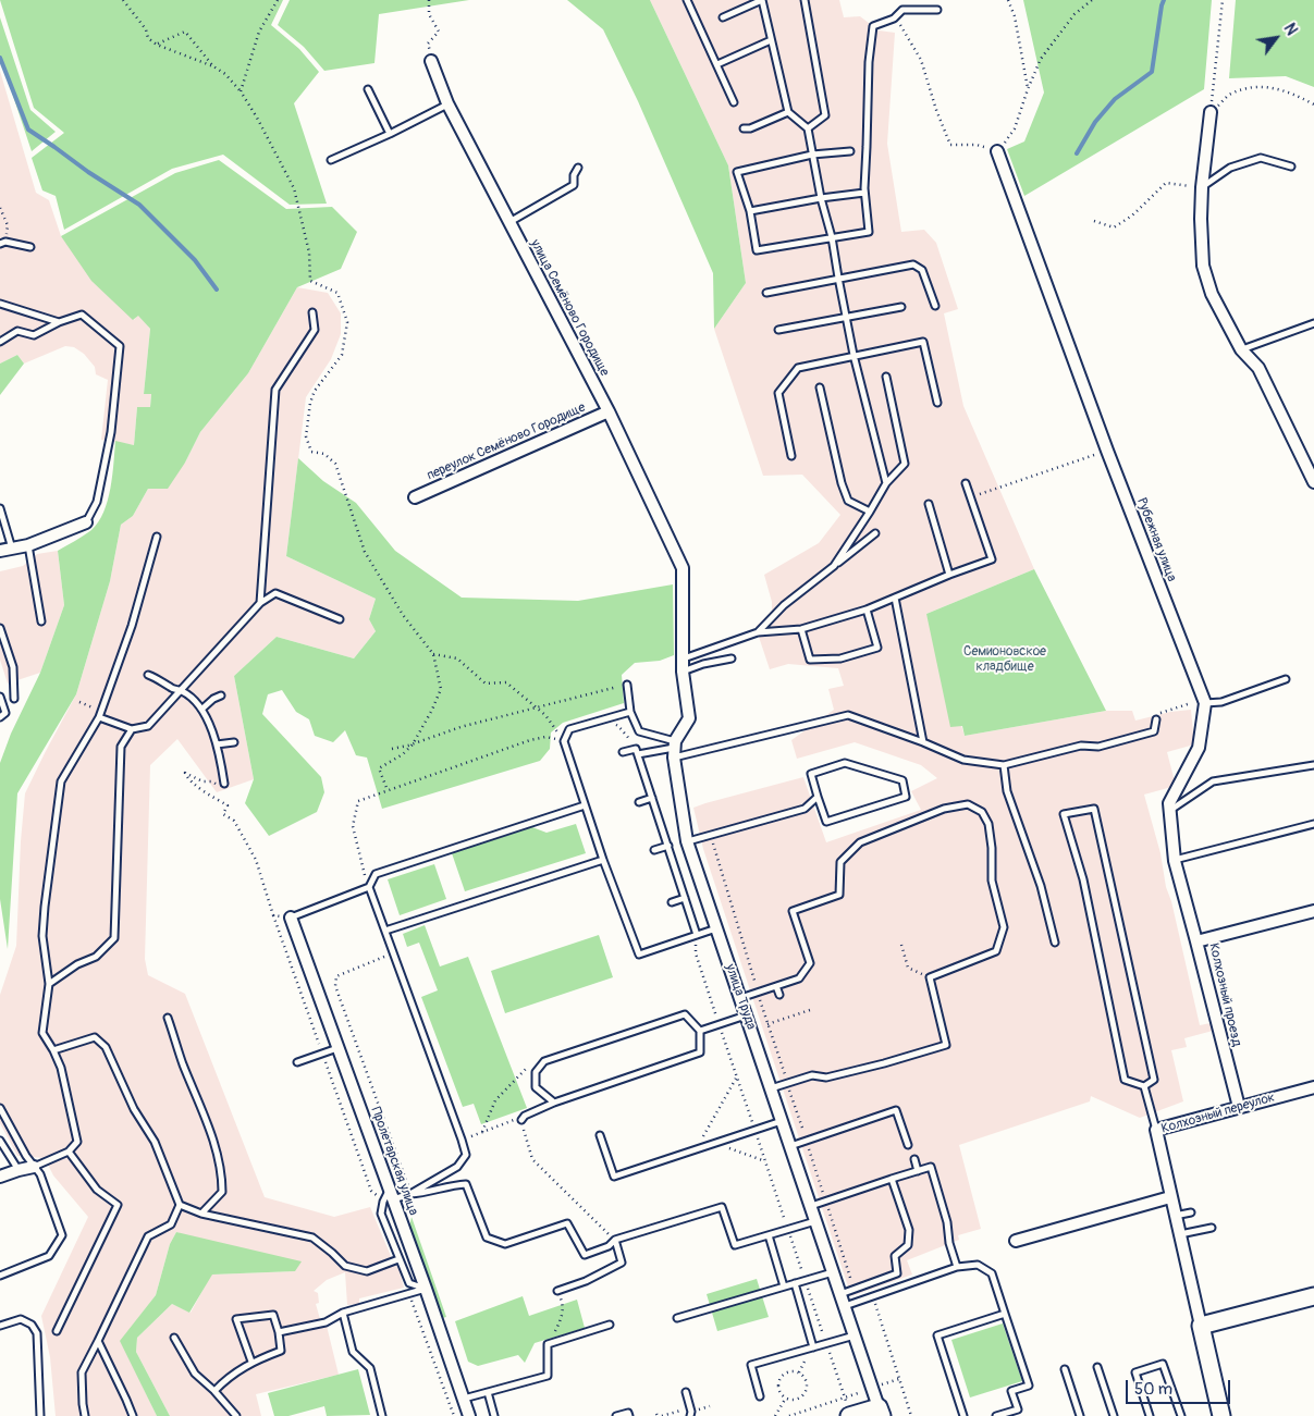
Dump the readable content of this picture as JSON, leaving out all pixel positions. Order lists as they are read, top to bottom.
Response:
{
  "streets": {
    "street": [
      "улица Семёново Городище",
      "переулок Семёново Городище",
      "Рубежная улица",
      "Колхозный проезд",
      "улица Труда",
      "Колхозный переулок",
      "Пролетарская улица"
    ]
  },
  "crossings": [
    ["улица Семёново Городище", "переулок Семёново Городище"],
    ["Рубежная улица", "Колхозный проезд"],
    ["Колхозный проезд", "Колхозный переулок"]
  ],
  "parks": ["Семионовское кладбище"],
  "scale_bar": "50 m",
  "north": "top right"
}
